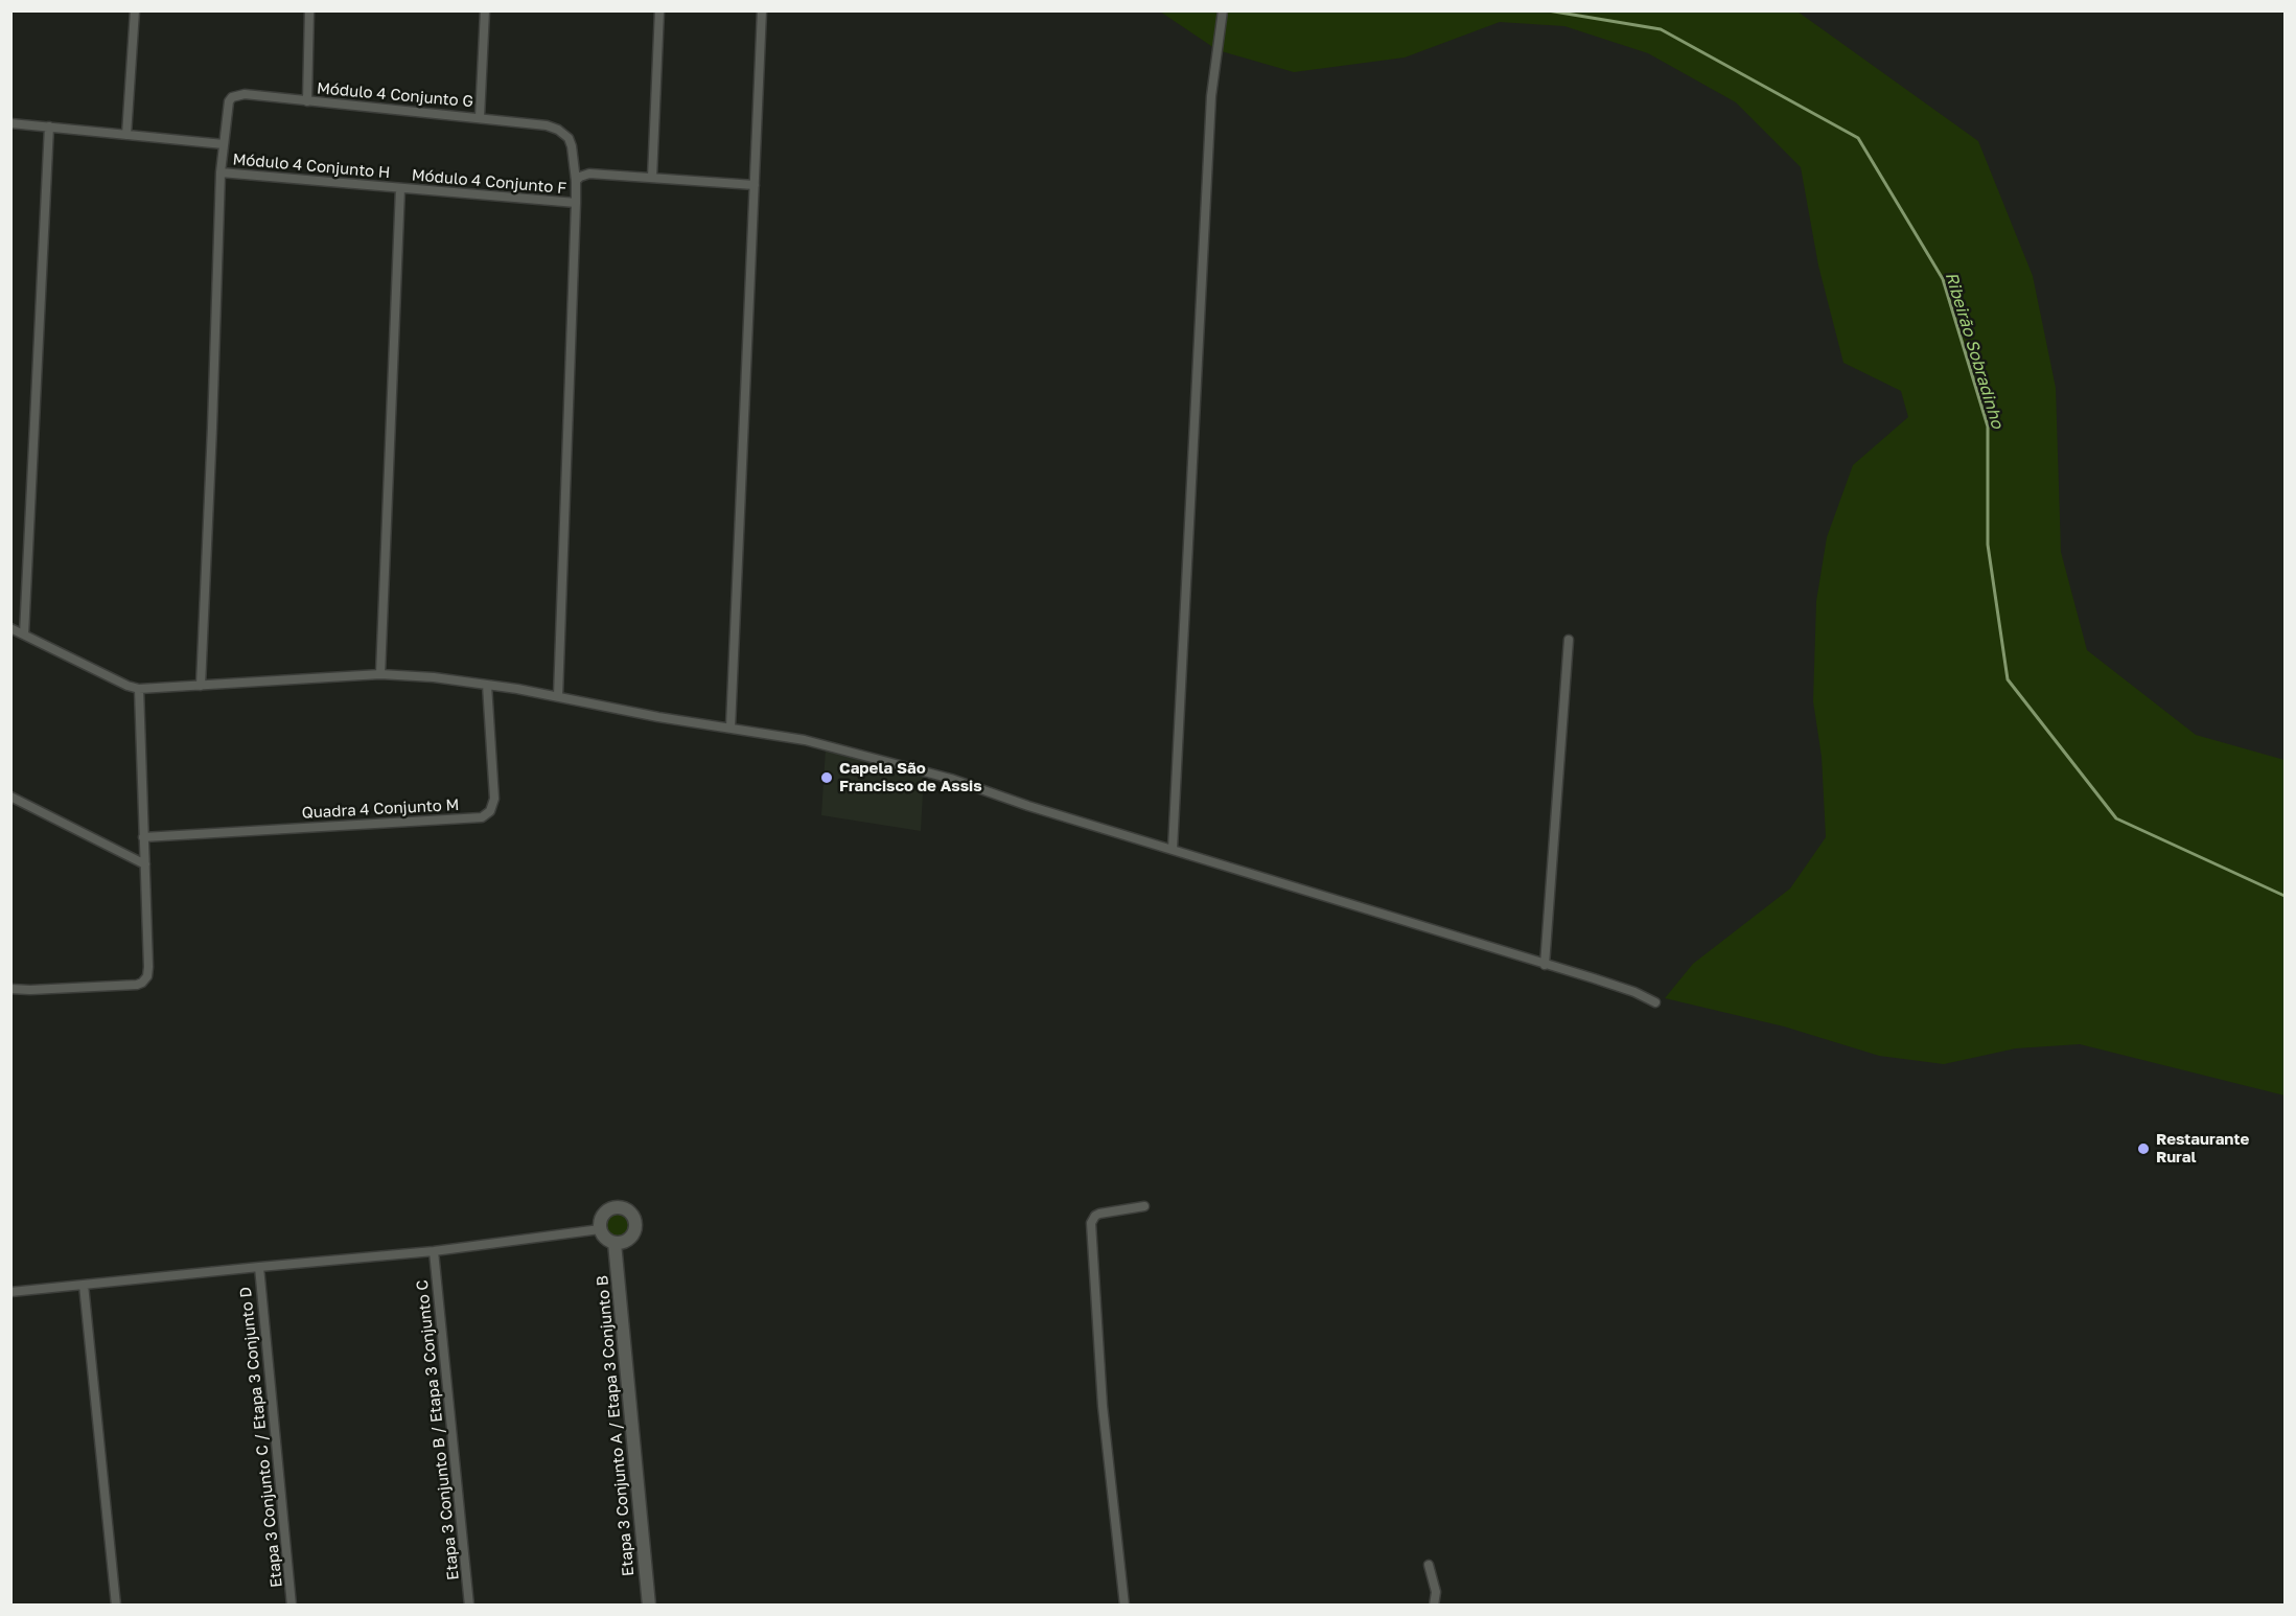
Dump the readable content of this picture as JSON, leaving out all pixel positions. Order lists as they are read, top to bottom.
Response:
{
  "streets": {
    "street": [
      "Módulo 4 Conjunto G",
      "Módulo 4 Conjunto H",
      "Módulo 4 Conjunto F",
      "Quadra 4 Conjunto M",
      "Etapa 3 Conjunto A / Etapa 3 Conjunto B",
      "Etapa 3 Conjunto B / Etapa 3 Conjunto C",
      "Etapa 3 Conjunto C / Etapa 3 Conjunto D"
    ]
  },
  "crossings": [
    ["Módulo 4 Conjunto H", "Módulo 4 Conjunto F"]
  ],
  "water": ["Ribeirão Sobradinho"],
  "places": ["Capela São Francisco de Assis", "Restaurante Rural"]
}
